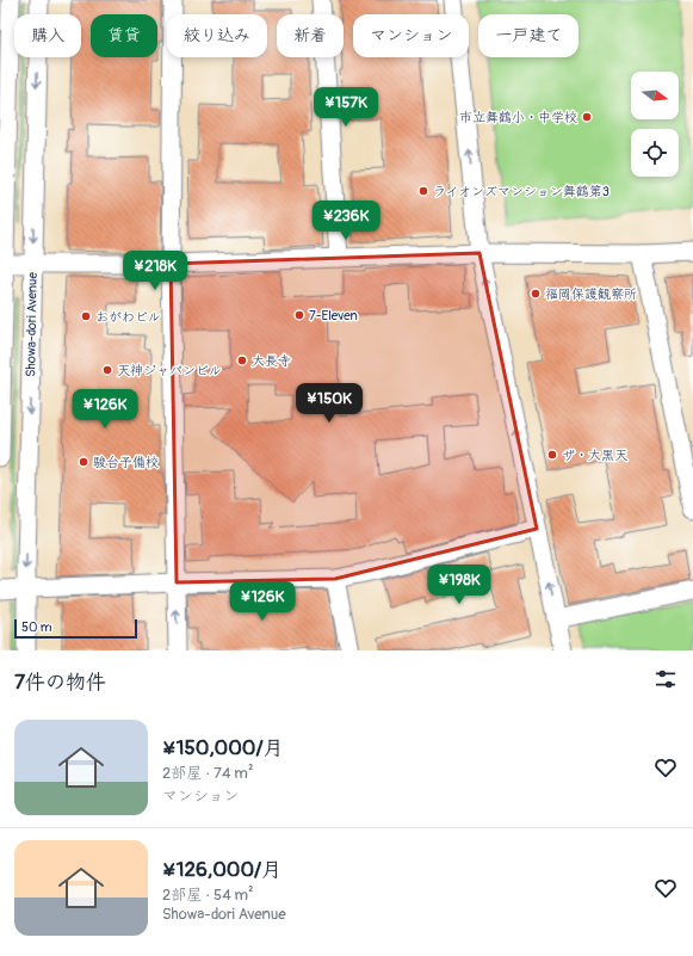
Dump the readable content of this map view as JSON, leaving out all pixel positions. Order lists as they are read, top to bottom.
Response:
{
  "streets": {
    "street": ["Showa-dori Avenue"]
  },
  "places": [
    "市立舞鶴小・中学校",
    "ライオンズマンション舞鶴第3",
    "福岡保護観察所",
    "7-Eleven",
    "おがわビル",
    "大長寺",
    "天神ジャパンビル",
    "ザ・大黒天",
    "駿台予備校"
  ],
  "scale_bar": "50 m",
  "north": "right",
  "page": {
    "chip": [
      "購入",
      "賃貸",
      "絞り込み",
      "新着",
      "マンション",
      "一戸建て"
    ],
    "price": [
      "¥157K",
      "¥236K",
      "¥218K",
      "¥150K",
      "¥126K",
      "¥198K",
      "¥126K"
    ],
    "scale": "50 m",
    "heading": "7件の物件",
    "list": [
      {
        "name": "¥150,000/月",
        "note": "2部屋 · 74 m² · マンション"
      },
      {
        "name": "¥126,000/月",
        "note": "2部屋 · 54 m² · Showa-dori Avenue"
      }
    ]
  }
}
